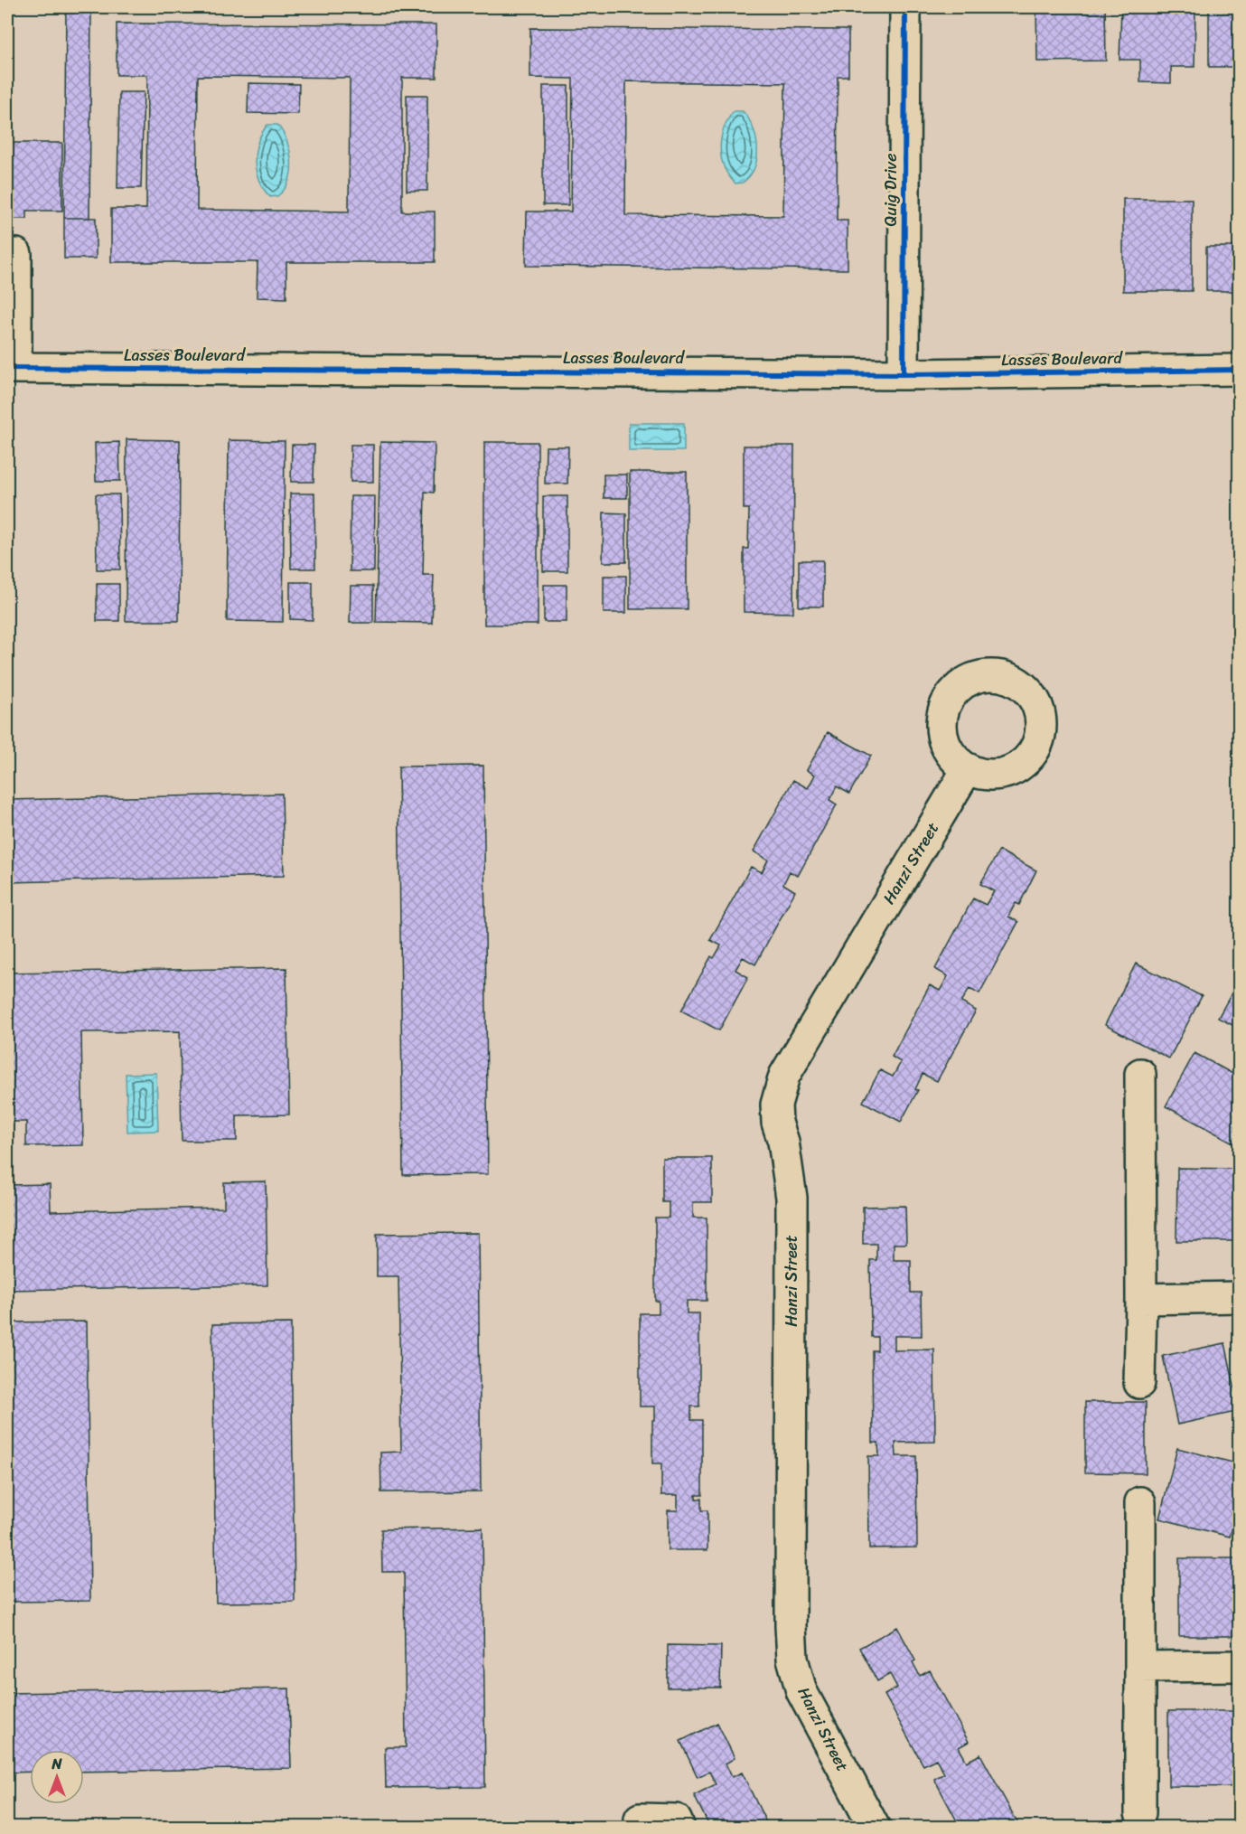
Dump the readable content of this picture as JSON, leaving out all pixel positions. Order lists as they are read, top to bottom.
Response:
{
  "streets": {
    "street": ["Quig Drive", "Lasses Boulevard", "Hanzi Street"]
  },
  "crossings": [
    ["Quig Drive", "Lasses Boulevard"]
  ],
  "north": "top"
}
